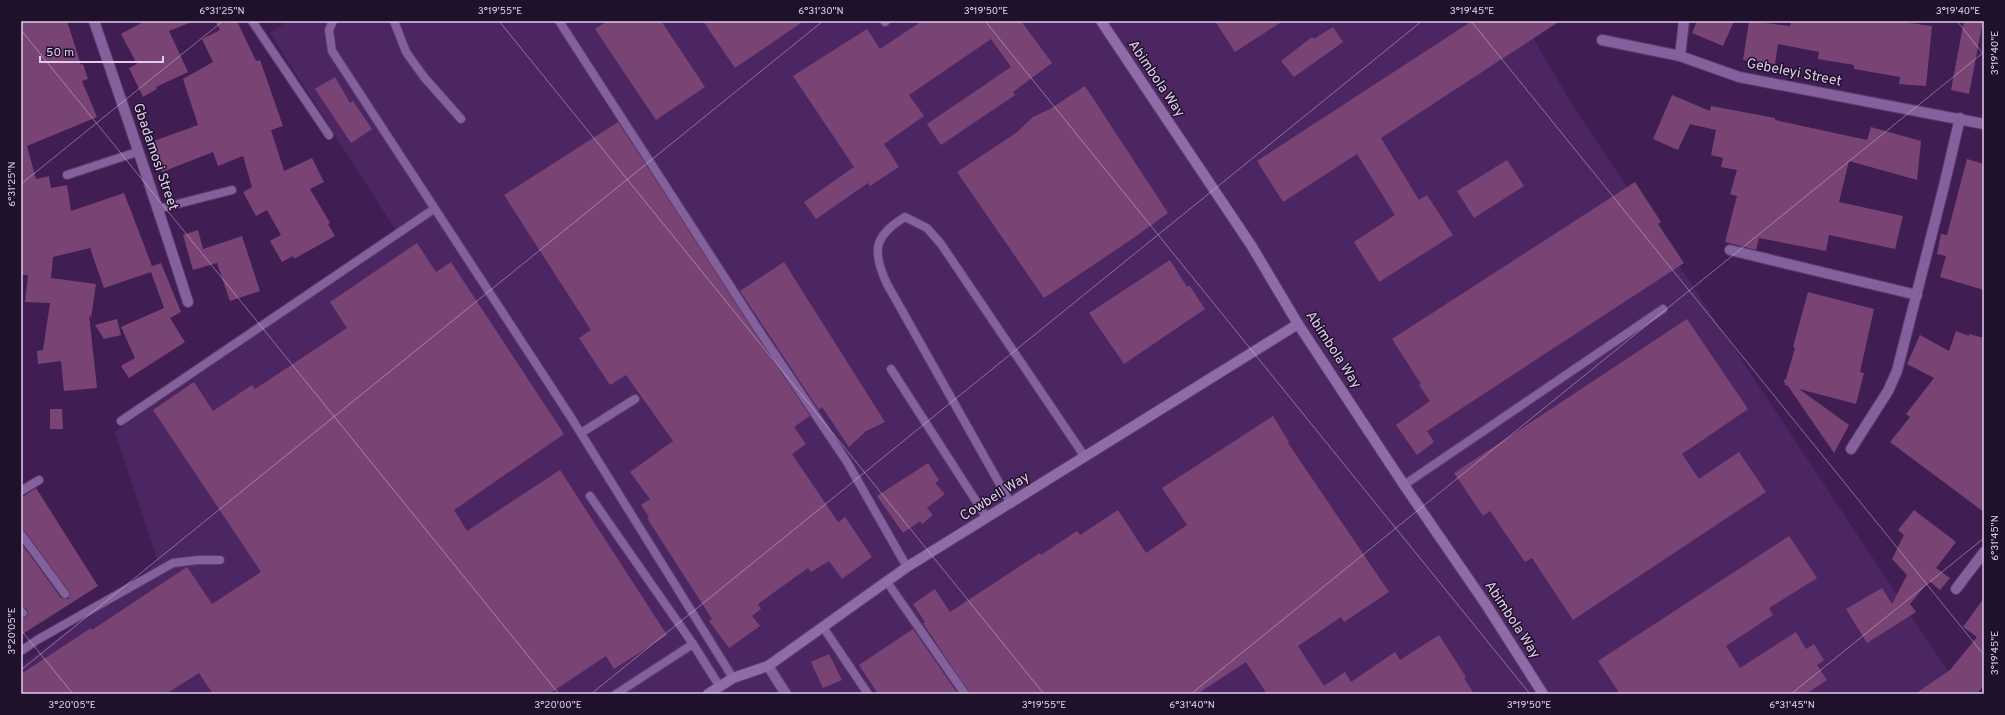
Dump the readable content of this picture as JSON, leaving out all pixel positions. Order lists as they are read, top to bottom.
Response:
{
  "streets": {
    "street": [
      "Gebeleyi Street",
      "Abimbola Way",
      "Gbadamosi Street",
      "Cowbell Way"
    ]
  },
  "crossings": [
    ["Abimbola Way", "Cowbell Way"]
  ],
  "scale_bar": "50 m",
  "coordinates": [
    "6°31'25\"N",
    "3°19'55\"E",
    "6°31'30\"N",
    "3°19'50\"E",
    "3°19'45\"E",
    "3°19'40\"E",
    "6°31'45\"N",
    "3°20'05\"E",
    "3°20'00\"E",
    "6°31'40\"N"
  ]
}
